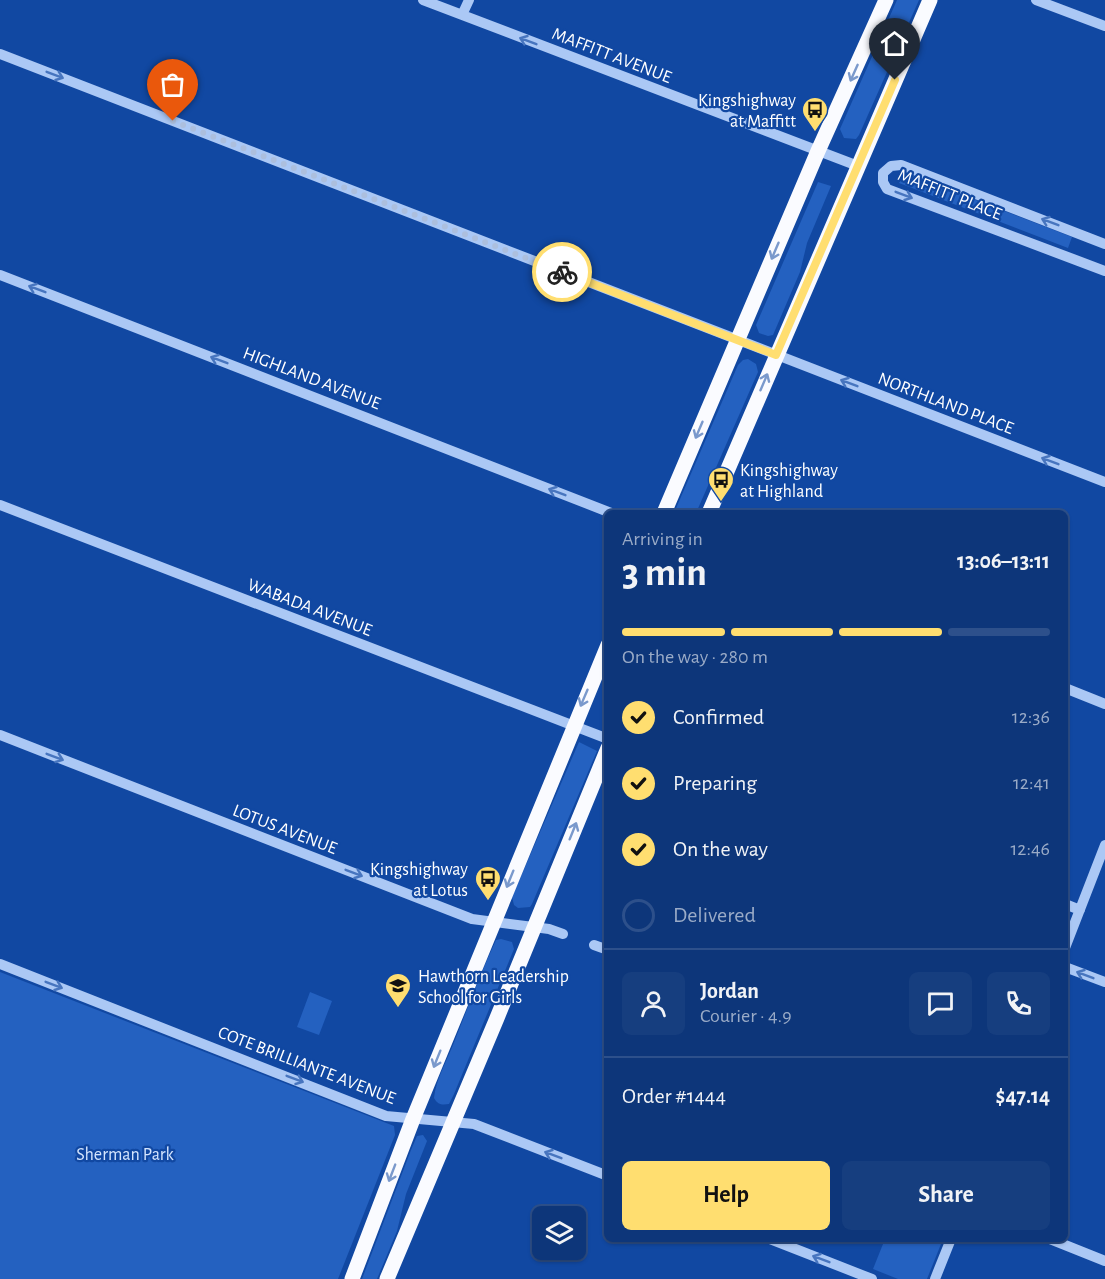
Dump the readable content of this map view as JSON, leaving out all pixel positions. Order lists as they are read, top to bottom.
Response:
{
  "streets": {
    "street": [
      "MAFFITT AVENUE",
      "MAFFITT PLACE",
      "HIGHLAND AVENUE",
      "NORTHLAND PLACE",
      "WABADA AVENUE",
      "LOTUS AVENUE",
      "COTE BRILLIANTE AVENUE"
    ]
  },
  "one_way": ["MAFFITT AVENUE", "HIGHLAND AVENUE", "LOTUS AVENUE"],
  "parks": ["Sherman Park"],
  "places": {
    "bus stop": ["Kingshighway at Maffitt", "Kingshighway at Highland", "Kingshighway at Lotus"],
    "school or university": ["Hawthorn Leadership School for Girls"]
  },
  "page": {
    "heading": ["3 min", "Arriving in", "13:06–13:11"],
    "panel": [
      "Jordan",
      "Courier · 4.9",
      "Order #1444",
      "$47.14"
    ],
    "bar": "On the way · 280 m",
    "list": [
      ["Confirmed", "12:36"],
      ["Preparing", "12:41"],
      ["On the way", "12:46"],
      "Delivered"
    ],
    "buttons": ["Help", "Share"]
  }
}
